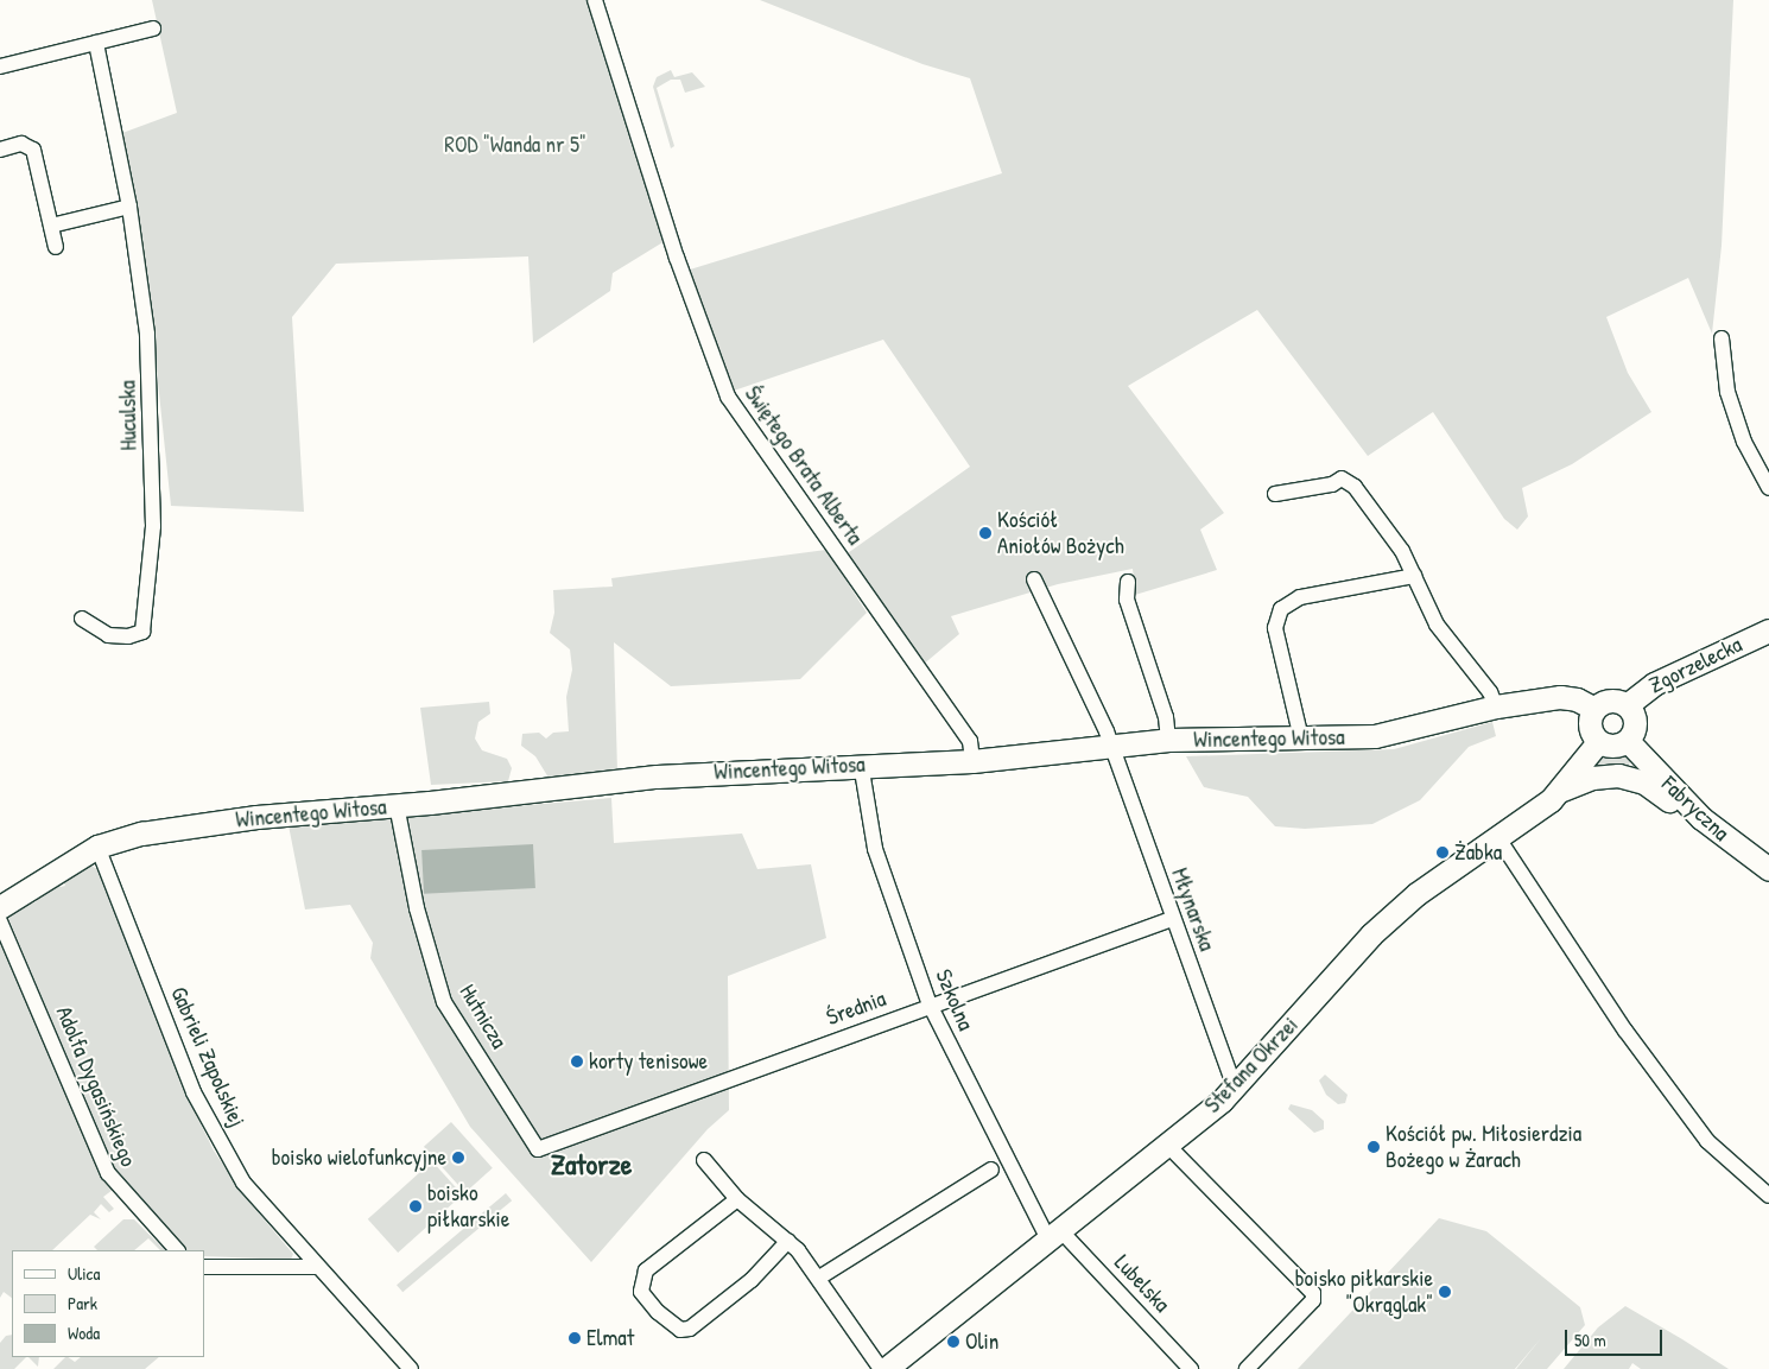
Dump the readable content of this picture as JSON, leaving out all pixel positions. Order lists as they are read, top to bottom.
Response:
{
  "streets": {
    "street": [
      "Huculska",
      "Świętego Brata Alberta",
      "Zgorzelecka",
      "Wincentego Witosa",
      "Fabryczna",
      "Młynarska",
      "Szkolna",
      "Średnia",
      "Hutnicza",
      "Gabrieli Zapolskiej",
      "Stefana Okrzei",
      "Adolfa Dygasińskiego",
      "Lubelska"
    ]
  },
  "crossings": [
    ["Świętego Brata Alberta", "Wincentego Witosa"],
    ["Zgorzelecka", "Wincentego Witosa"],
    ["Zgorzelecka", "Fabryczna"],
    ["Zgorzelecka", "Stefana Okrzei"],
    ["Wincentego Witosa", "Fabryczna"],
    ["Wincentego Witosa", "Młynarska"],
    ["Wincentego Witosa", "Szkolna"],
    ["Wincentego Witosa", "Hutnicza"],
    ["Wincentego Witosa", "Gabrieli Zapolskiej"],
    ["Wincentego Witosa", "Stefana Okrzei"],
    ["Fabryczna", "Stefana Okrzei"],
    ["Młynarska", "Średnia"],
    ["Młynarska", "Stefana Okrzei"],
    ["Szkolna", "Średnia"],
    ["Szkolna", "Stefana Okrzei"],
    ["Szkolna", "Lubelska"],
    ["Średnia", "Hutnicza"],
    ["Stefana Okrzei", "Lubelska"]
  ],
  "districts": ["Zatorze"],
  "parks": ["ROD \"Wanda nr 5\""],
  "places": [
    "Kościół Aniołów Bożych",
    "Żabka",
    "korty tenisowe",
    "Kościół pw. Miłosierdzia Bożego w Żarach",
    "boisko wielofunkcyjne",
    "boisko piłkarskie",
    "boisko piłkarskie \"Okrąglak\"",
    "Elmat",
    "Olin"
  ],
  "legend": ["Ulica", "Park", "Woda"],
  "scale_bar": "50 m"
}
